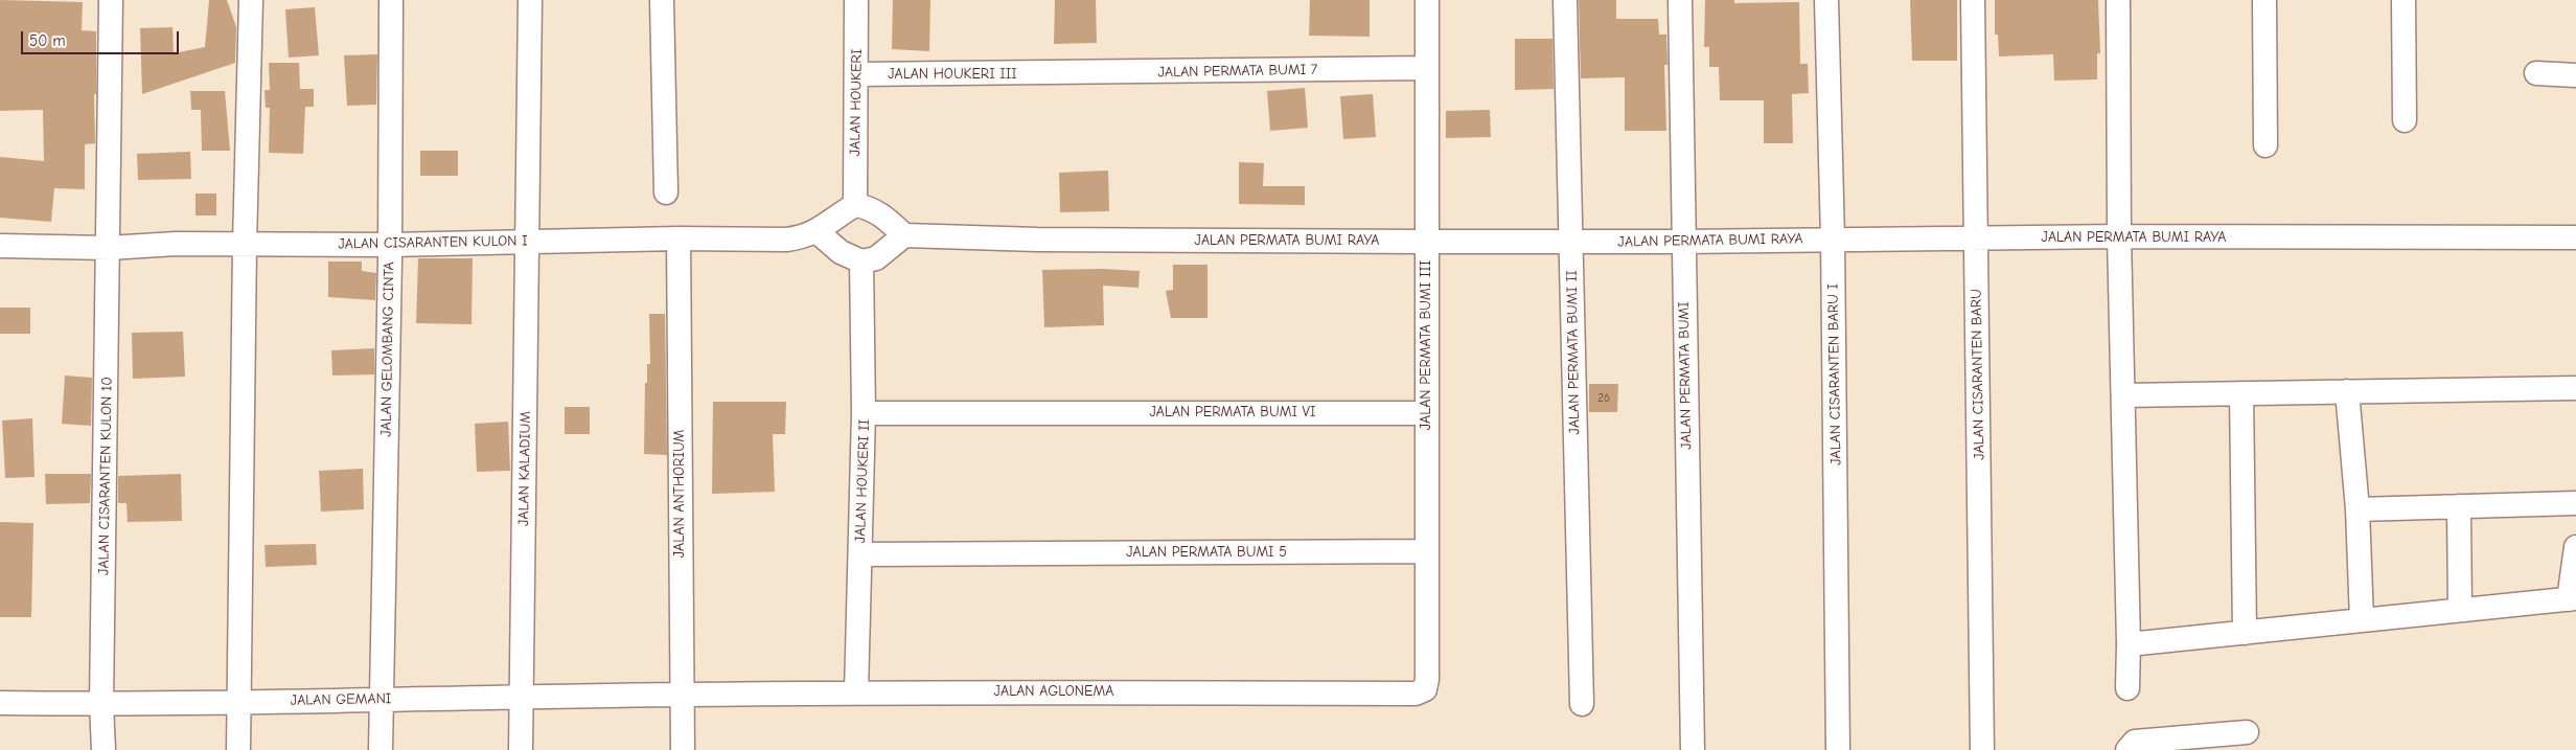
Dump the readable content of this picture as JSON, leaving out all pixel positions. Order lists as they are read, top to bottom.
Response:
{
  "streets": {
    "street": [
      "JALAN PERMATA BUMI 7",
      "JALAN HOUKERI III",
      "JALAN HOUKERI",
      "JALAN PERMATA BUMI RAYA",
      "JALAN CISARANTEN KULON I",
      "JALAN PERMATA BUMI III",
      "JALAN GELOMBANG CINTA",
      "JALAN PERMATA BUMI II",
      "JALAN CISARANTEN BARU I",
      "JALAN CISARANTEN BARU",
      "JALAN PERMATA BUMI",
      "JALAN PERMATA BUMI VI",
      "JALAN KALADIUM",
      "JALAN CISARANTEN KULON 10",
      "JALAN HOUKERI II",
      "JALAN ANTHORIUM",
      "JALAN PERMATA BUMI 5",
      "JALAN AGLONEMA",
      "JALAN GEMANI"
    ]
  },
  "crossings": [
    ["JALAN PERMATA BUMI 7", "JALAN HOUKERI III"],
    ["JALAN PERMATA BUMI 7", "JALAN PERMATA BUMI III"],
    ["JALAN HOUKERI III", "JALAN HOUKERI"],
    ["JALAN HOUKERI", "JALAN CISARANTEN KULON I"],
    ["JALAN PERMATA BUMI RAYA", "JALAN PERMATA BUMI III"],
    ["JALAN PERMATA BUMI RAYA", "JALAN PERMATA BUMI II"],
    ["JALAN PERMATA BUMI RAYA", "JALAN CISARANTEN BARU I"],
    ["JALAN PERMATA BUMI RAYA", "JALAN CISARANTEN BARU"],
    ["JALAN PERMATA BUMI RAYA", "JALAN PERMATA BUMI"],
    ["JALAN CISARANTEN KULON I", "JALAN GELOMBANG CINTA"],
    ["JALAN CISARANTEN KULON I", "JALAN KALADIUM"],
    ["JALAN CISARANTEN KULON I", "JALAN CISARANTEN KULON 10"],
    ["JALAN CISARANTEN KULON I", "JALAN ANTHORIUM"],
    ["JALAN PERMATA BUMI III", "JALAN PERMATA BUMI VI"],
    ["JALAN PERMATA BUMI III", "JALAN PERMATA BUMI 5"],
    ["JALAN PERMATA BUMI III", "JALAN AGLONEMA"],
    ["JALAN GELOMBANG CINTA", "JALAN GEMANI"],
    ["JALAN PERMATA BUMI VI", "JALAN HOUKERI II"],
    ["JALAN KALADIUM", "JALAN GEMANI"],
    ["JALAN CISARANTEN KULON 10", "JALAN GEMANI"],
    ["JALAN HOUKERI II", "JALAN PERMATA BUMI 5"],
    ["JALAN HOUKERI II", "JALAN AGLONEMA"],
    ["JALAN ANTHORIUM", "JALAN AGLONEMA"],
    ["JALAN ANTHORIUM", "JALAN GEMANI"],
    ["JALAN AGLONEMA", "JALAN GEMANI"]
  ],
  "house_numbers": ["26"],
  "scale_bar": "50 m"
}
